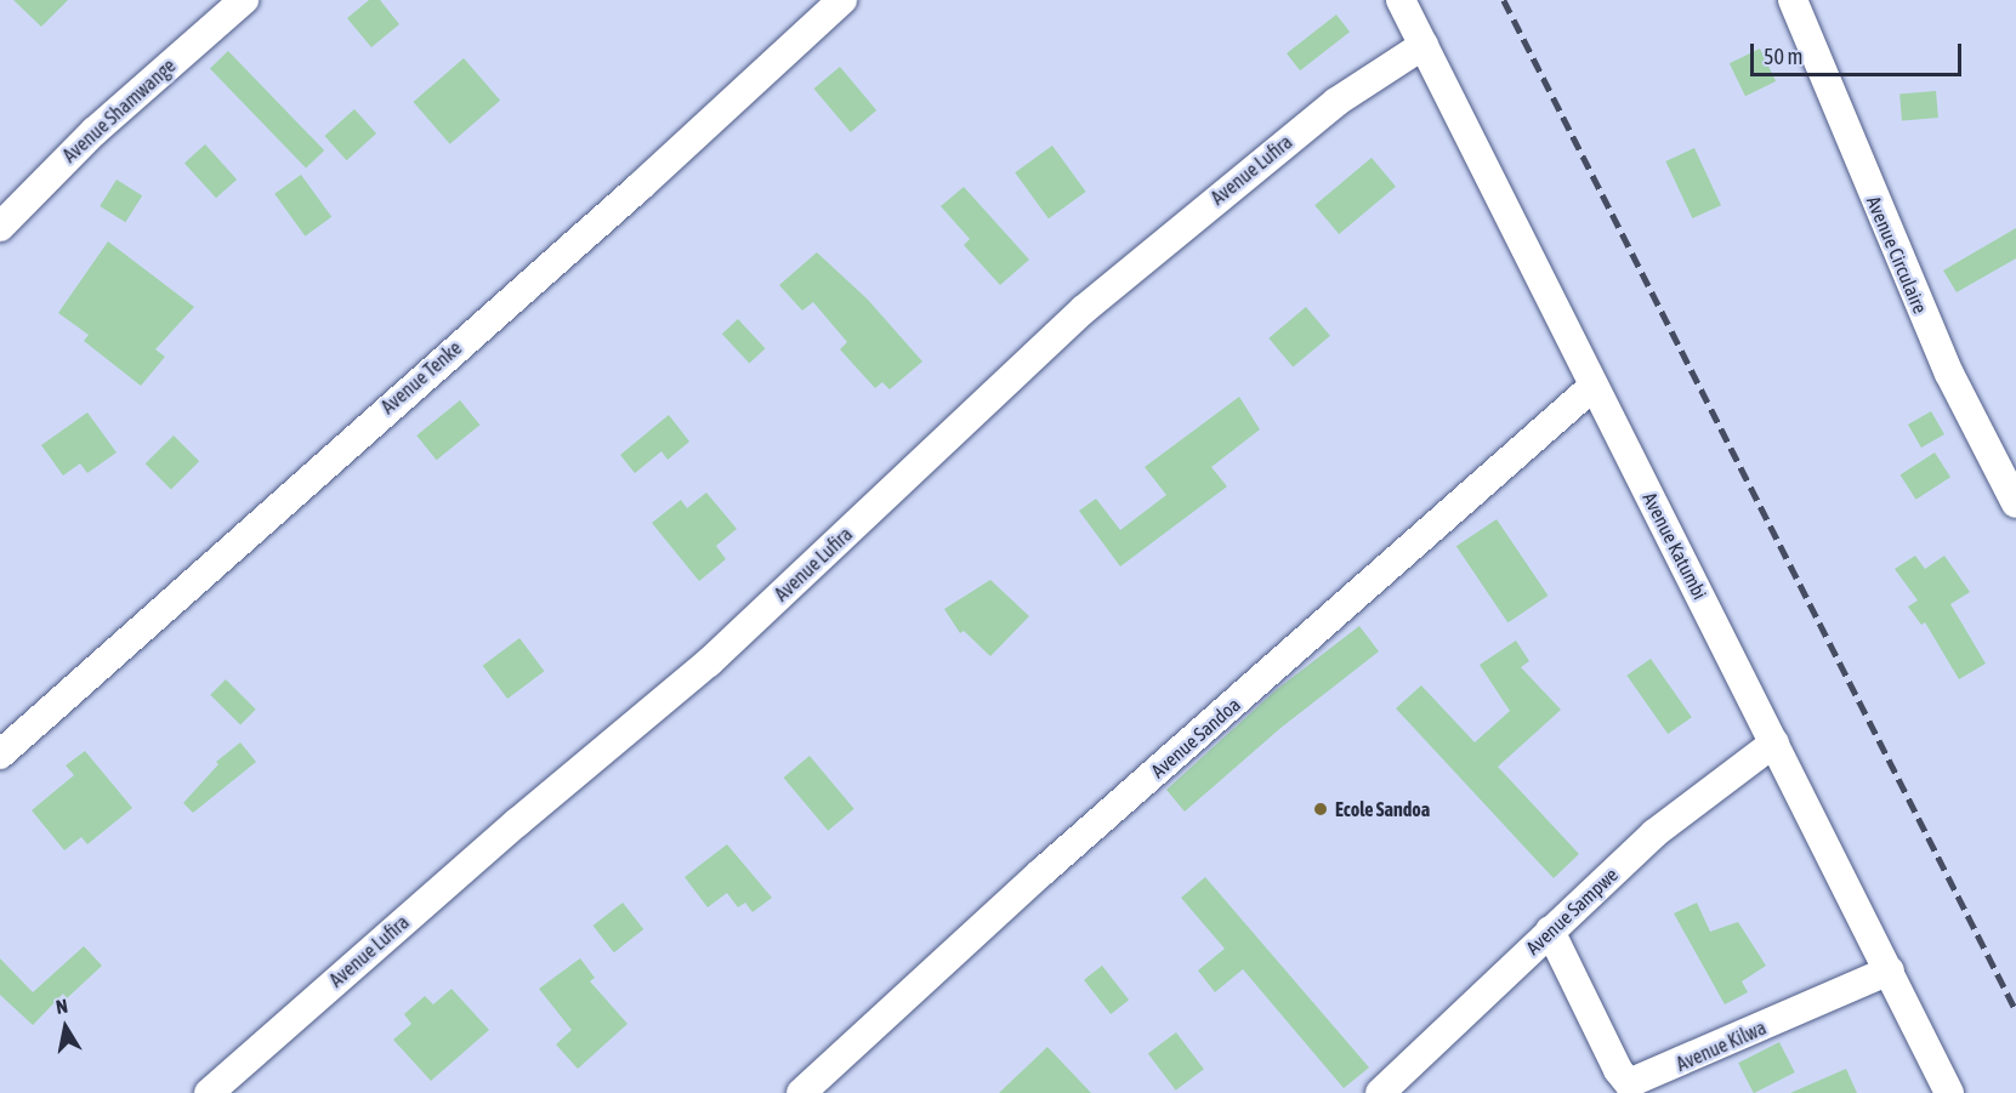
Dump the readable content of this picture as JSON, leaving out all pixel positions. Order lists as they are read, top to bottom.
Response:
{
  "streets": {
    "street": [
      "Avenue Shamwange",
      "Avenue Lufira",
      "Avenue Circulaire",
      "Avenue Tenke",
      "Avenue Katumbi",
      "Avenue Sandoa",
      "Avenue Sampwe",
      "Avenue Kilwa"
    ]
  },
  "crossings": [
    ["Avenue Lufira", "Avenue Katumbi"],
    ["Avenue Katumbi", "Avenue Sandoa"],
    ["Avenue Katumbi", "Avenue Sampwe"],
    ["Avenue Katumbi", "Avenue Kilwa"],
    ["Avenue Sampwe", "Avenue Kilwa"]
  ],
  "places": ["Ecole Sandoa"],
  "scale_bar": "50 m",
  "north": "top"
}
